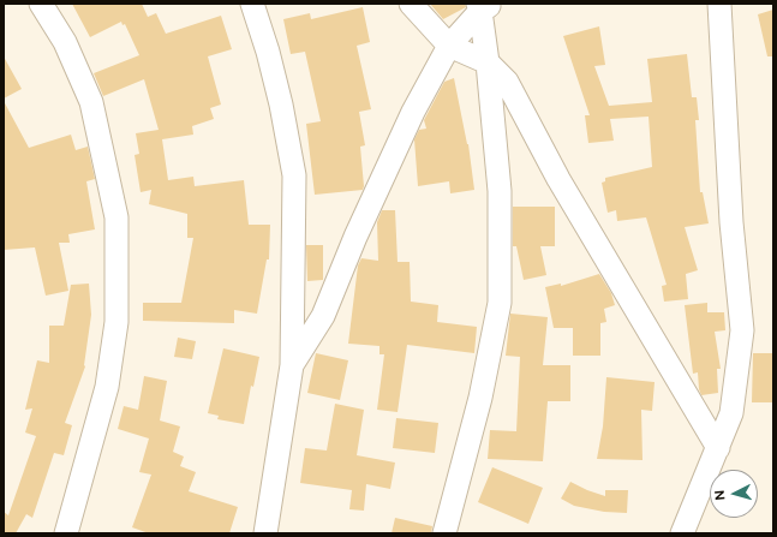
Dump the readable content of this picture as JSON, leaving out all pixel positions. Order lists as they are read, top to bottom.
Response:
{
  "north": "left"
}
